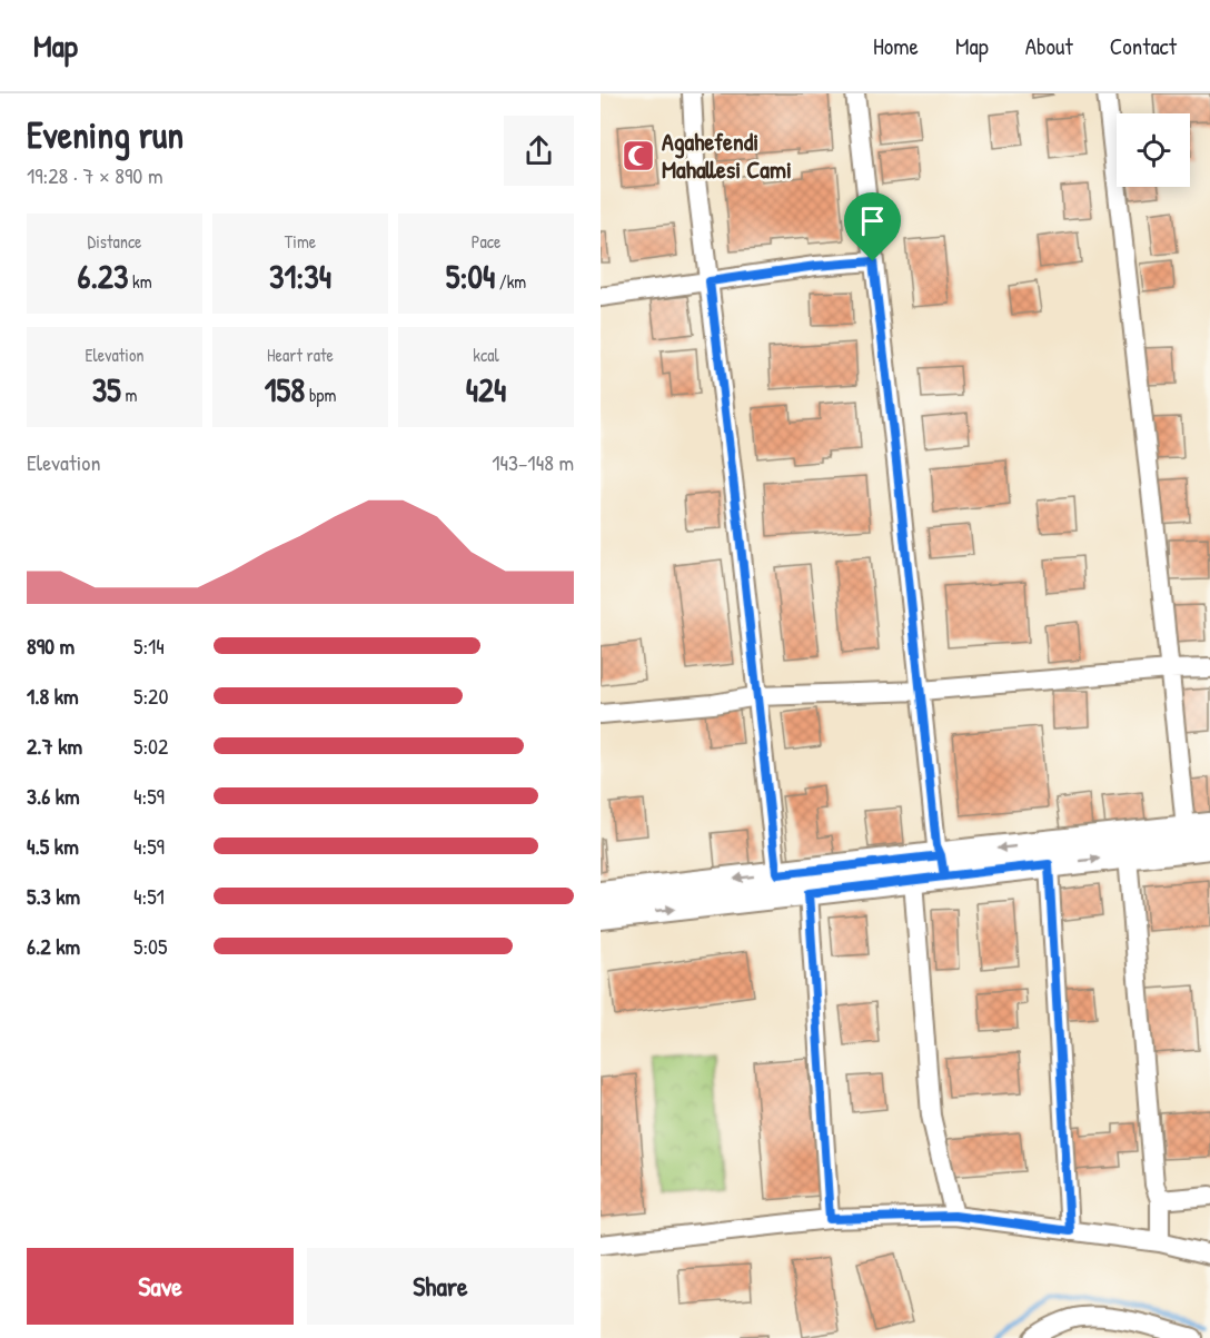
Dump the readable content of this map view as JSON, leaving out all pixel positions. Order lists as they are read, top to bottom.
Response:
{
  "places": {
    "mosque": ["Agahefendi Mahallesi Cami"]
  },
  "page": {
    "header": "Map",
    "nav": [
      "Home",
      "Map",
      "About",
      "Contact"
    ],
    "heading": ["Evening run", "19:28 · 7 × 890 m"],
    "stats": [
      ["Distance", "6.23 km"],
      ["Time", "31:34"],
      ["Pace", "5:04 /km"],
      ["Elevation", "35 m"],
      ["Heart rate", "158 bpm"],
      ["kcal", "424"]
    ],
    "chart": ["Elevation", "143–148 m"],
    "list": [
      {
        "name": "890 m",
        "note": "5:14"
      },
      {
        "name": "1.8 km",
        "note": "5:20"
      },
      {
        "name": "2.7 km",
        "note": "5:02"
      },
      {
        "name": "3.6 km",
        "note": "4:59"
      },
      {
        "name": "4.5 km",
        "note": "4:59"
      },
      {
        "name": "5.3 km",
        "note": "4:51"
      },
      {
        "name": "6.2 km",
        "note": "5:05"
      }
    ],
    "buttons": ["Save", "Share"]
  }
}
